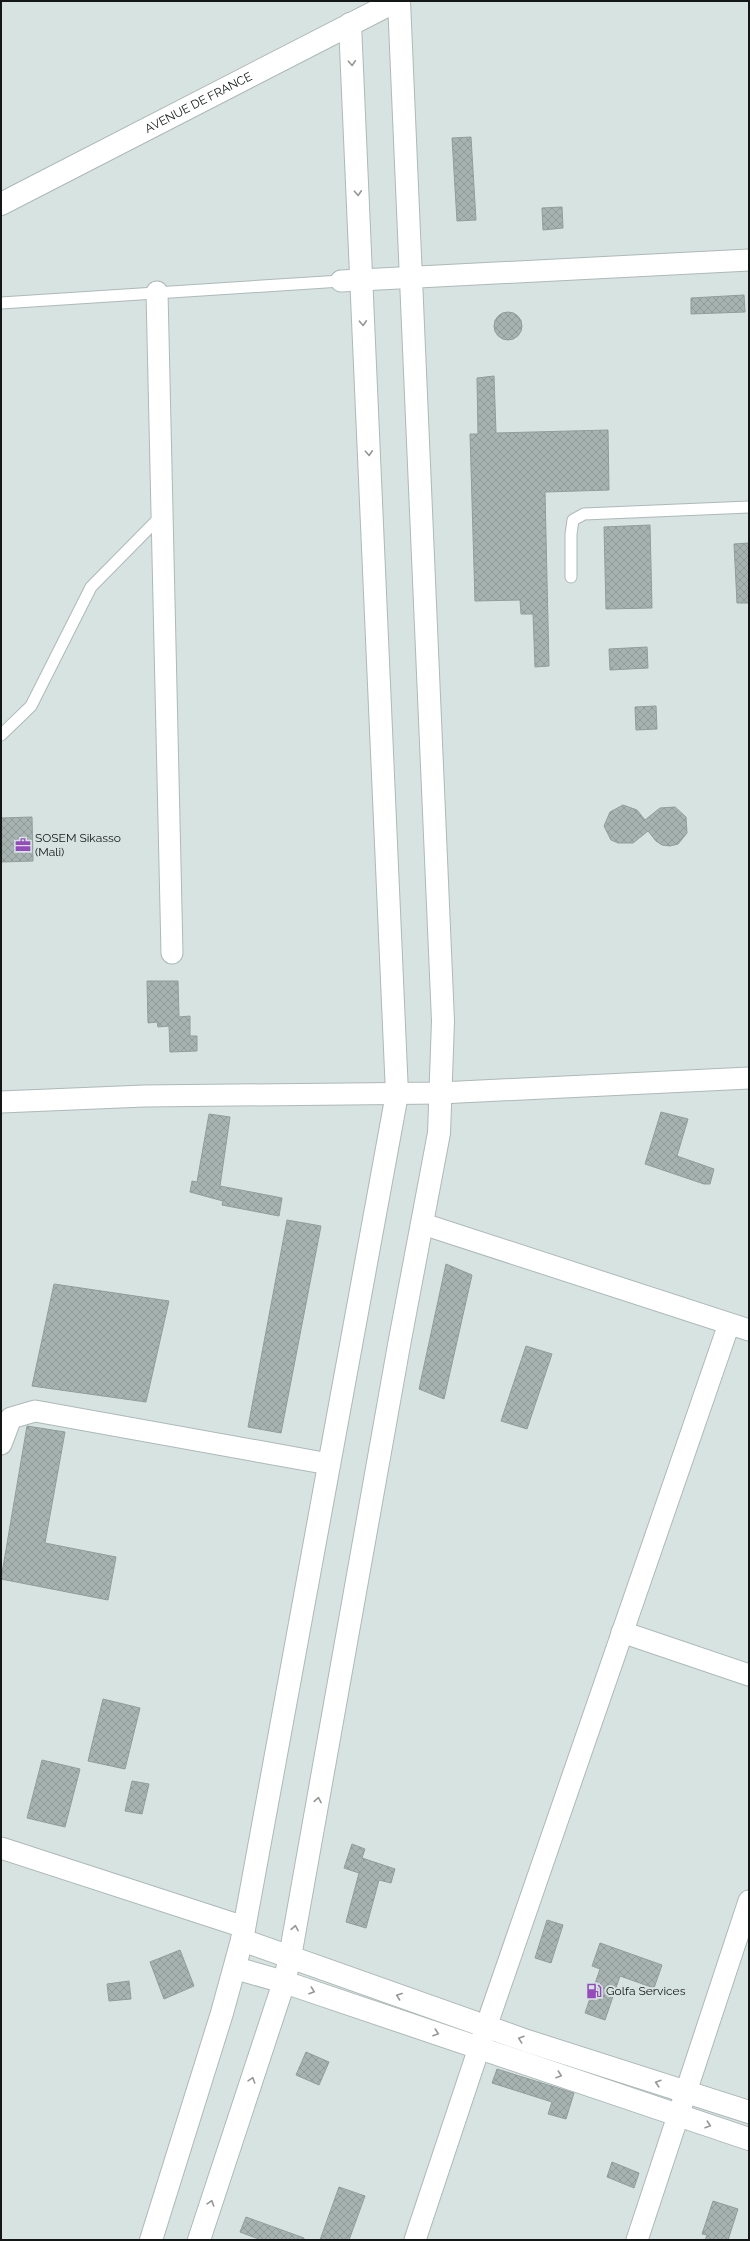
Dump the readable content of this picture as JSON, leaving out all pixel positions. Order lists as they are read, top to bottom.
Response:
{
  "streets": {
    "street": ["AVENUE DE FRANCE"]
  },
  "places": {
    "office": ["SOSEM Sikasso (Mali)"],
    "fuel station": ["Golfa Services"]
  }
}
